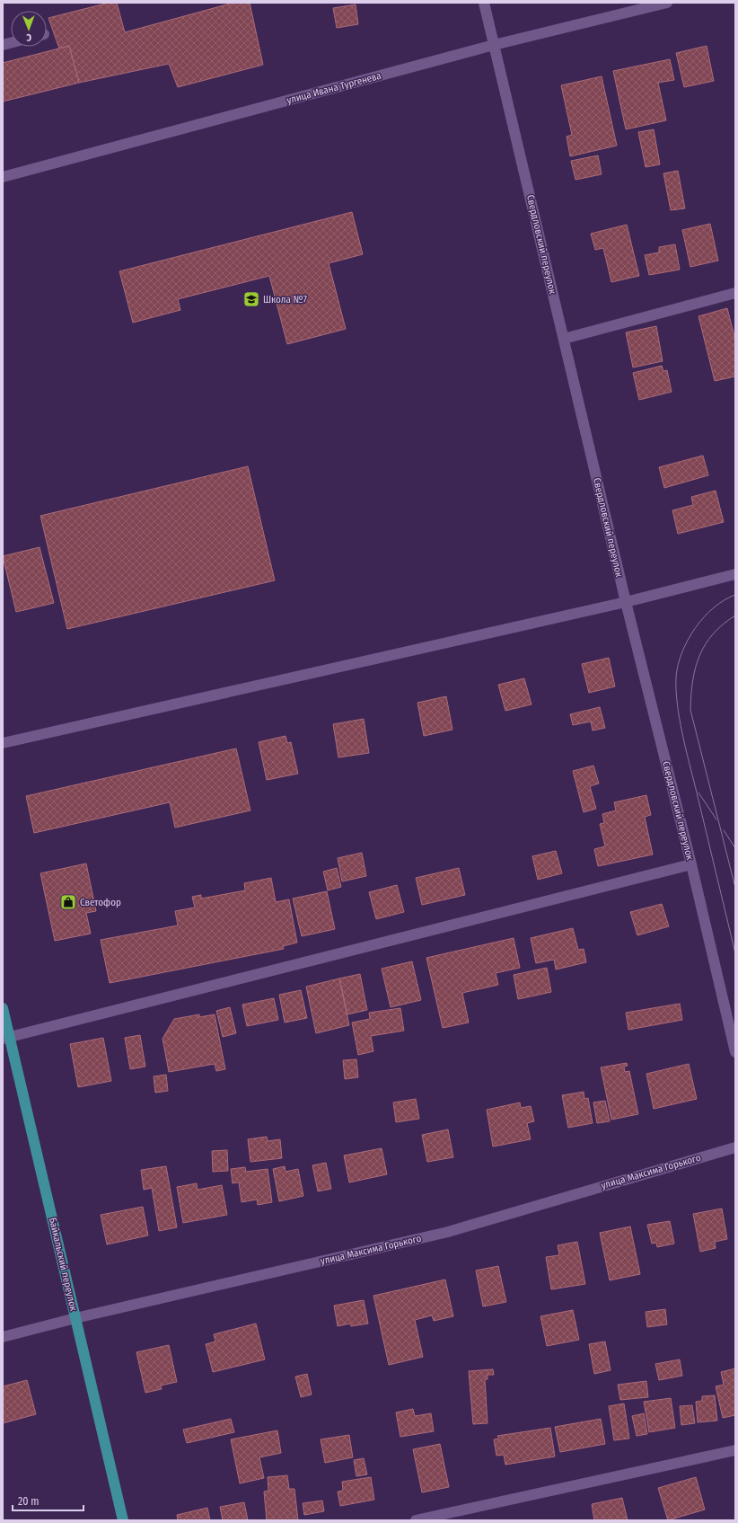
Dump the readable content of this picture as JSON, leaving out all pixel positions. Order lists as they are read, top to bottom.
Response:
{
  "streets": {
    "main road": ["Байкальский переулок"],
    "street": ["улица Ивана Тургенева", "Свердловский переулок", "улица Максима Горького"]
  },
  "crossings": [
    ["улица Ивана Тургенева", "Свердловский переулок"],
    ["улица Максима Горького", "Байкальский переулок"]
  ],
  "places": {
    "school or university": ["Школа №7"],
    "shop": ["Светофор"]
  },
  "scale_bar": "20 m",
  "north": "bottom"
}
